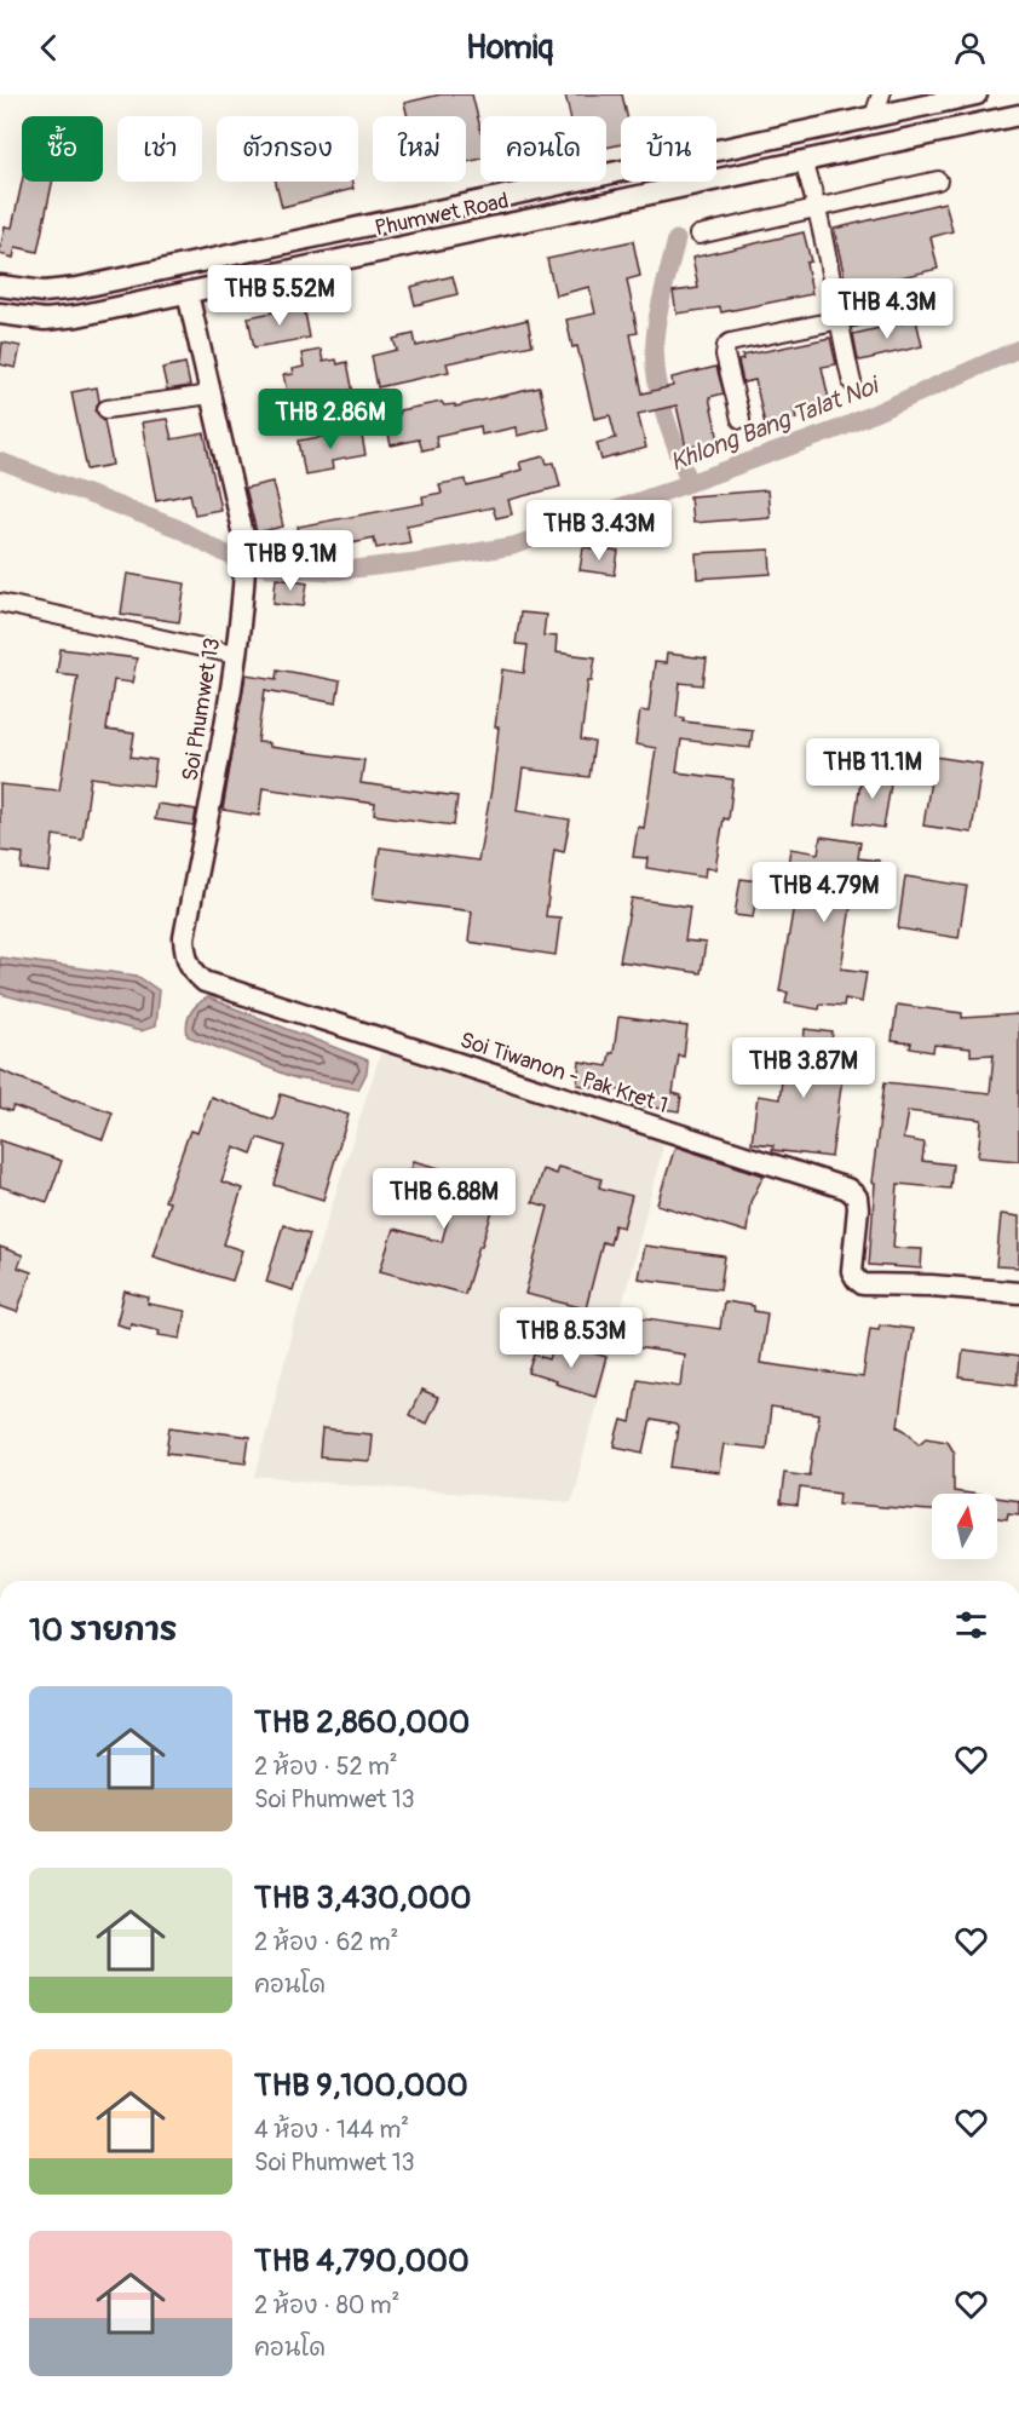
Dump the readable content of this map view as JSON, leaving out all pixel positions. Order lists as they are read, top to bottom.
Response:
{
  "streets": {
    "street": ["Phumwet Road", "Soi Phumwet 13", "Soi Tiwanon - Pak Kret 1"]
  },
  "crossings": [
    ["Phumwet Road", "Soi Phumwet 13"],
    ["Soi Phumwet 13", "Soi Tiwanon - Pak Kret 1"]
  ],
  "water": ["Khlong Bang Talat Noi"],
  "north": "top",
  "page": {
    "header": "Homiq",
    "chip": [
      "ซื้อ",
      "เช่า",
      "ตัวกรอง",
      "ใหม่",
      "คอนโด",
      "บ้าน"
    ],
    "price": [
      "THB 5.52M",
      "THB 4.3M",
      "THB 2.86M",
      "THB 3.43M",
      "THB 9.1M",
      "THB 11.1M",
      "THB 4.79M",
      "THB 3.87M",
      "THB 6.88M",
      "THB 8.53M"
    ],
    "heading": "10 รายการ",
    "list": [
      {
        "name": "THB 2,860,000",
        "note": "2 ห้อง · 52 m² · Soi Phumwet 13"
      },
      {
        "name": "THB 3,430,000",
        "note": "2 ห้อง · 62 m² · คอนโด"
      },
      {
        "name": "THB 9,100,000",
        "note": "4 ห้อง · 144 m² · Soi Phumwet 13"
      },
      {
        "name": "THB 4,790,000",
        "note": "2 ห้อง · 80 m² · คอนโด"
      }
    ]
  }
}
